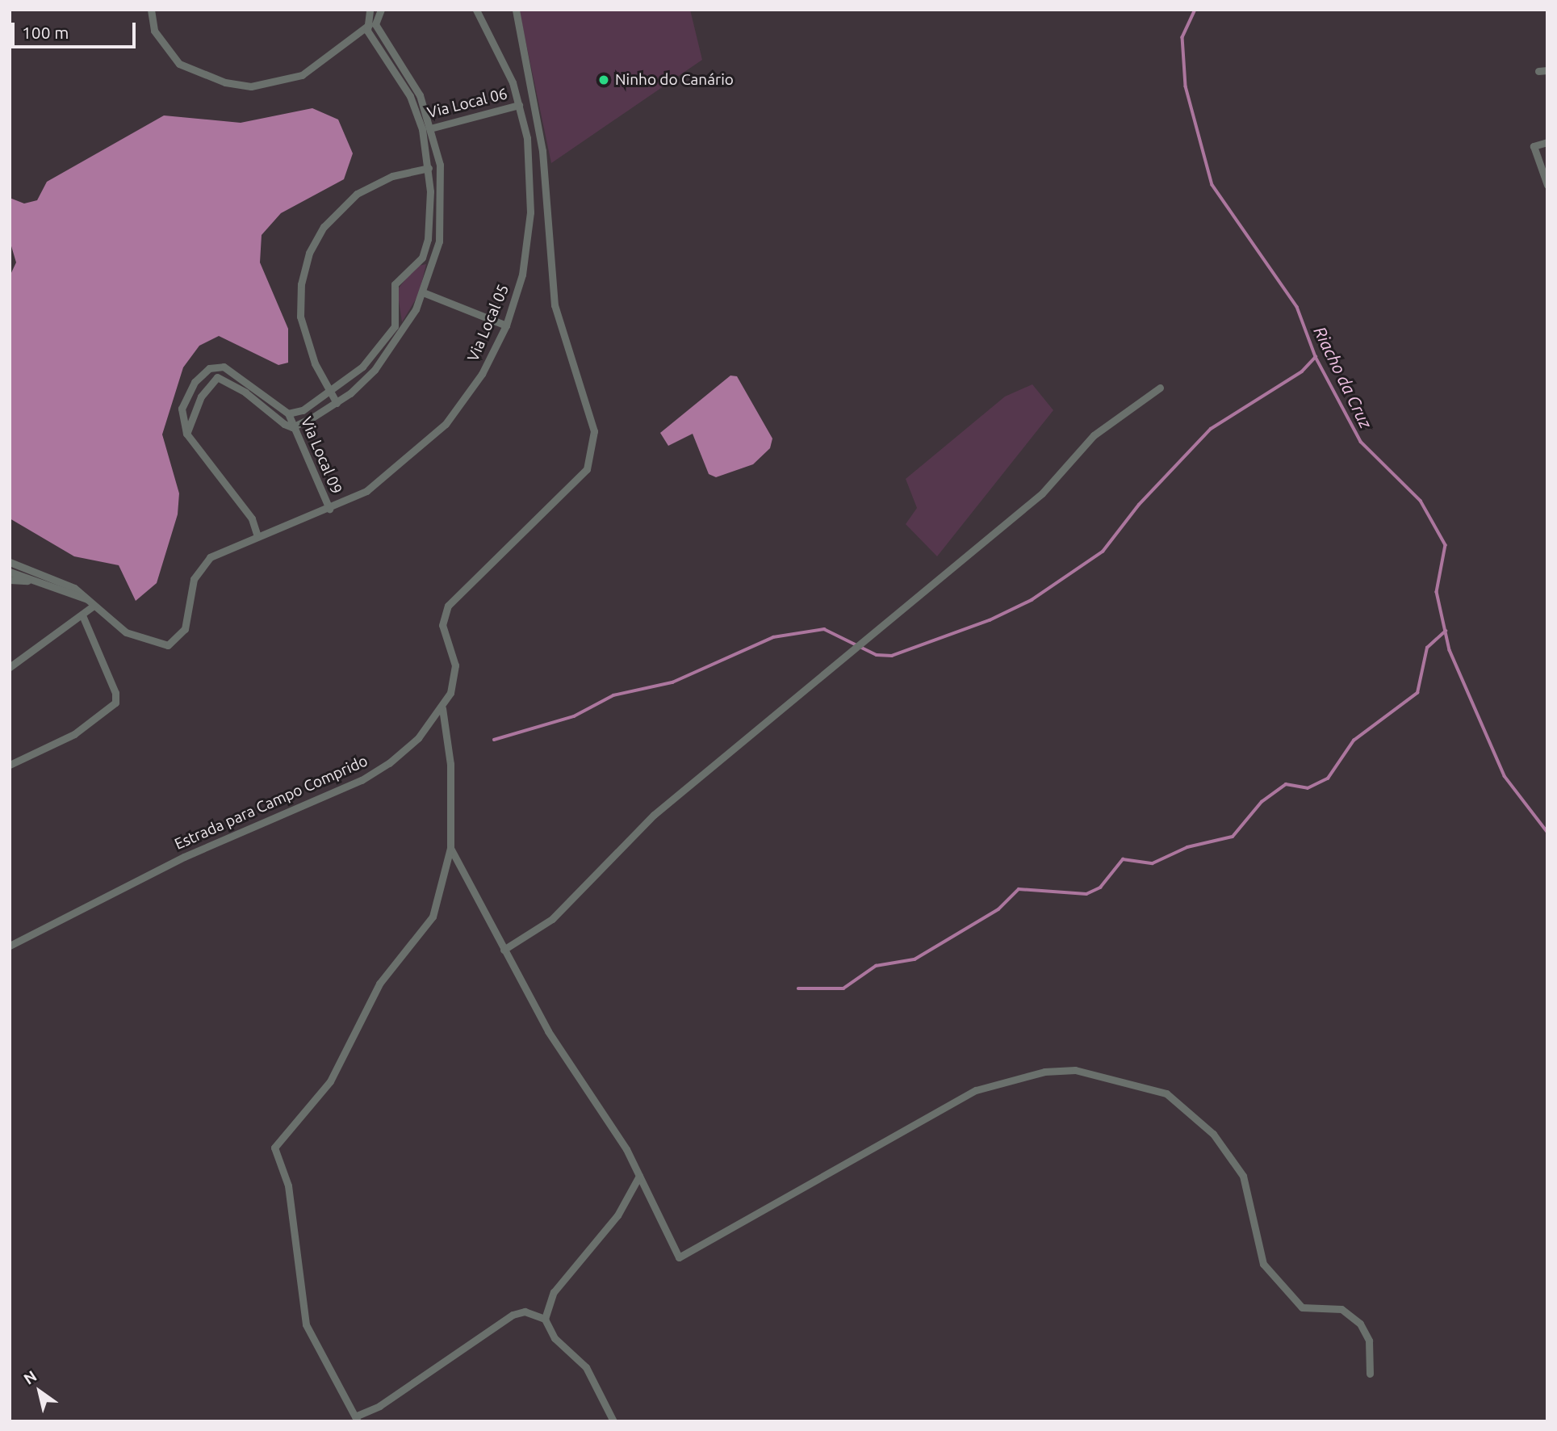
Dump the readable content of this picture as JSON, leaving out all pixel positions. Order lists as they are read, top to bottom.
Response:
{
  "streets": {
    "street": [
      "Via Local 06",
      "Via Local 05",
      "Via Local 09",
      "Estrada para Campo Comprido"
    ]
  },
  "crossings": [
    ["Via Local 06", "Via Local 05"],
    ["Via Local 05", "Via Local 09"]
  ],
  "water": ["Riacho da Cruz"],
  "places": ["Ninho do Canário"],
  "scale_bar": "100 m",
  "north": "top left"
}
